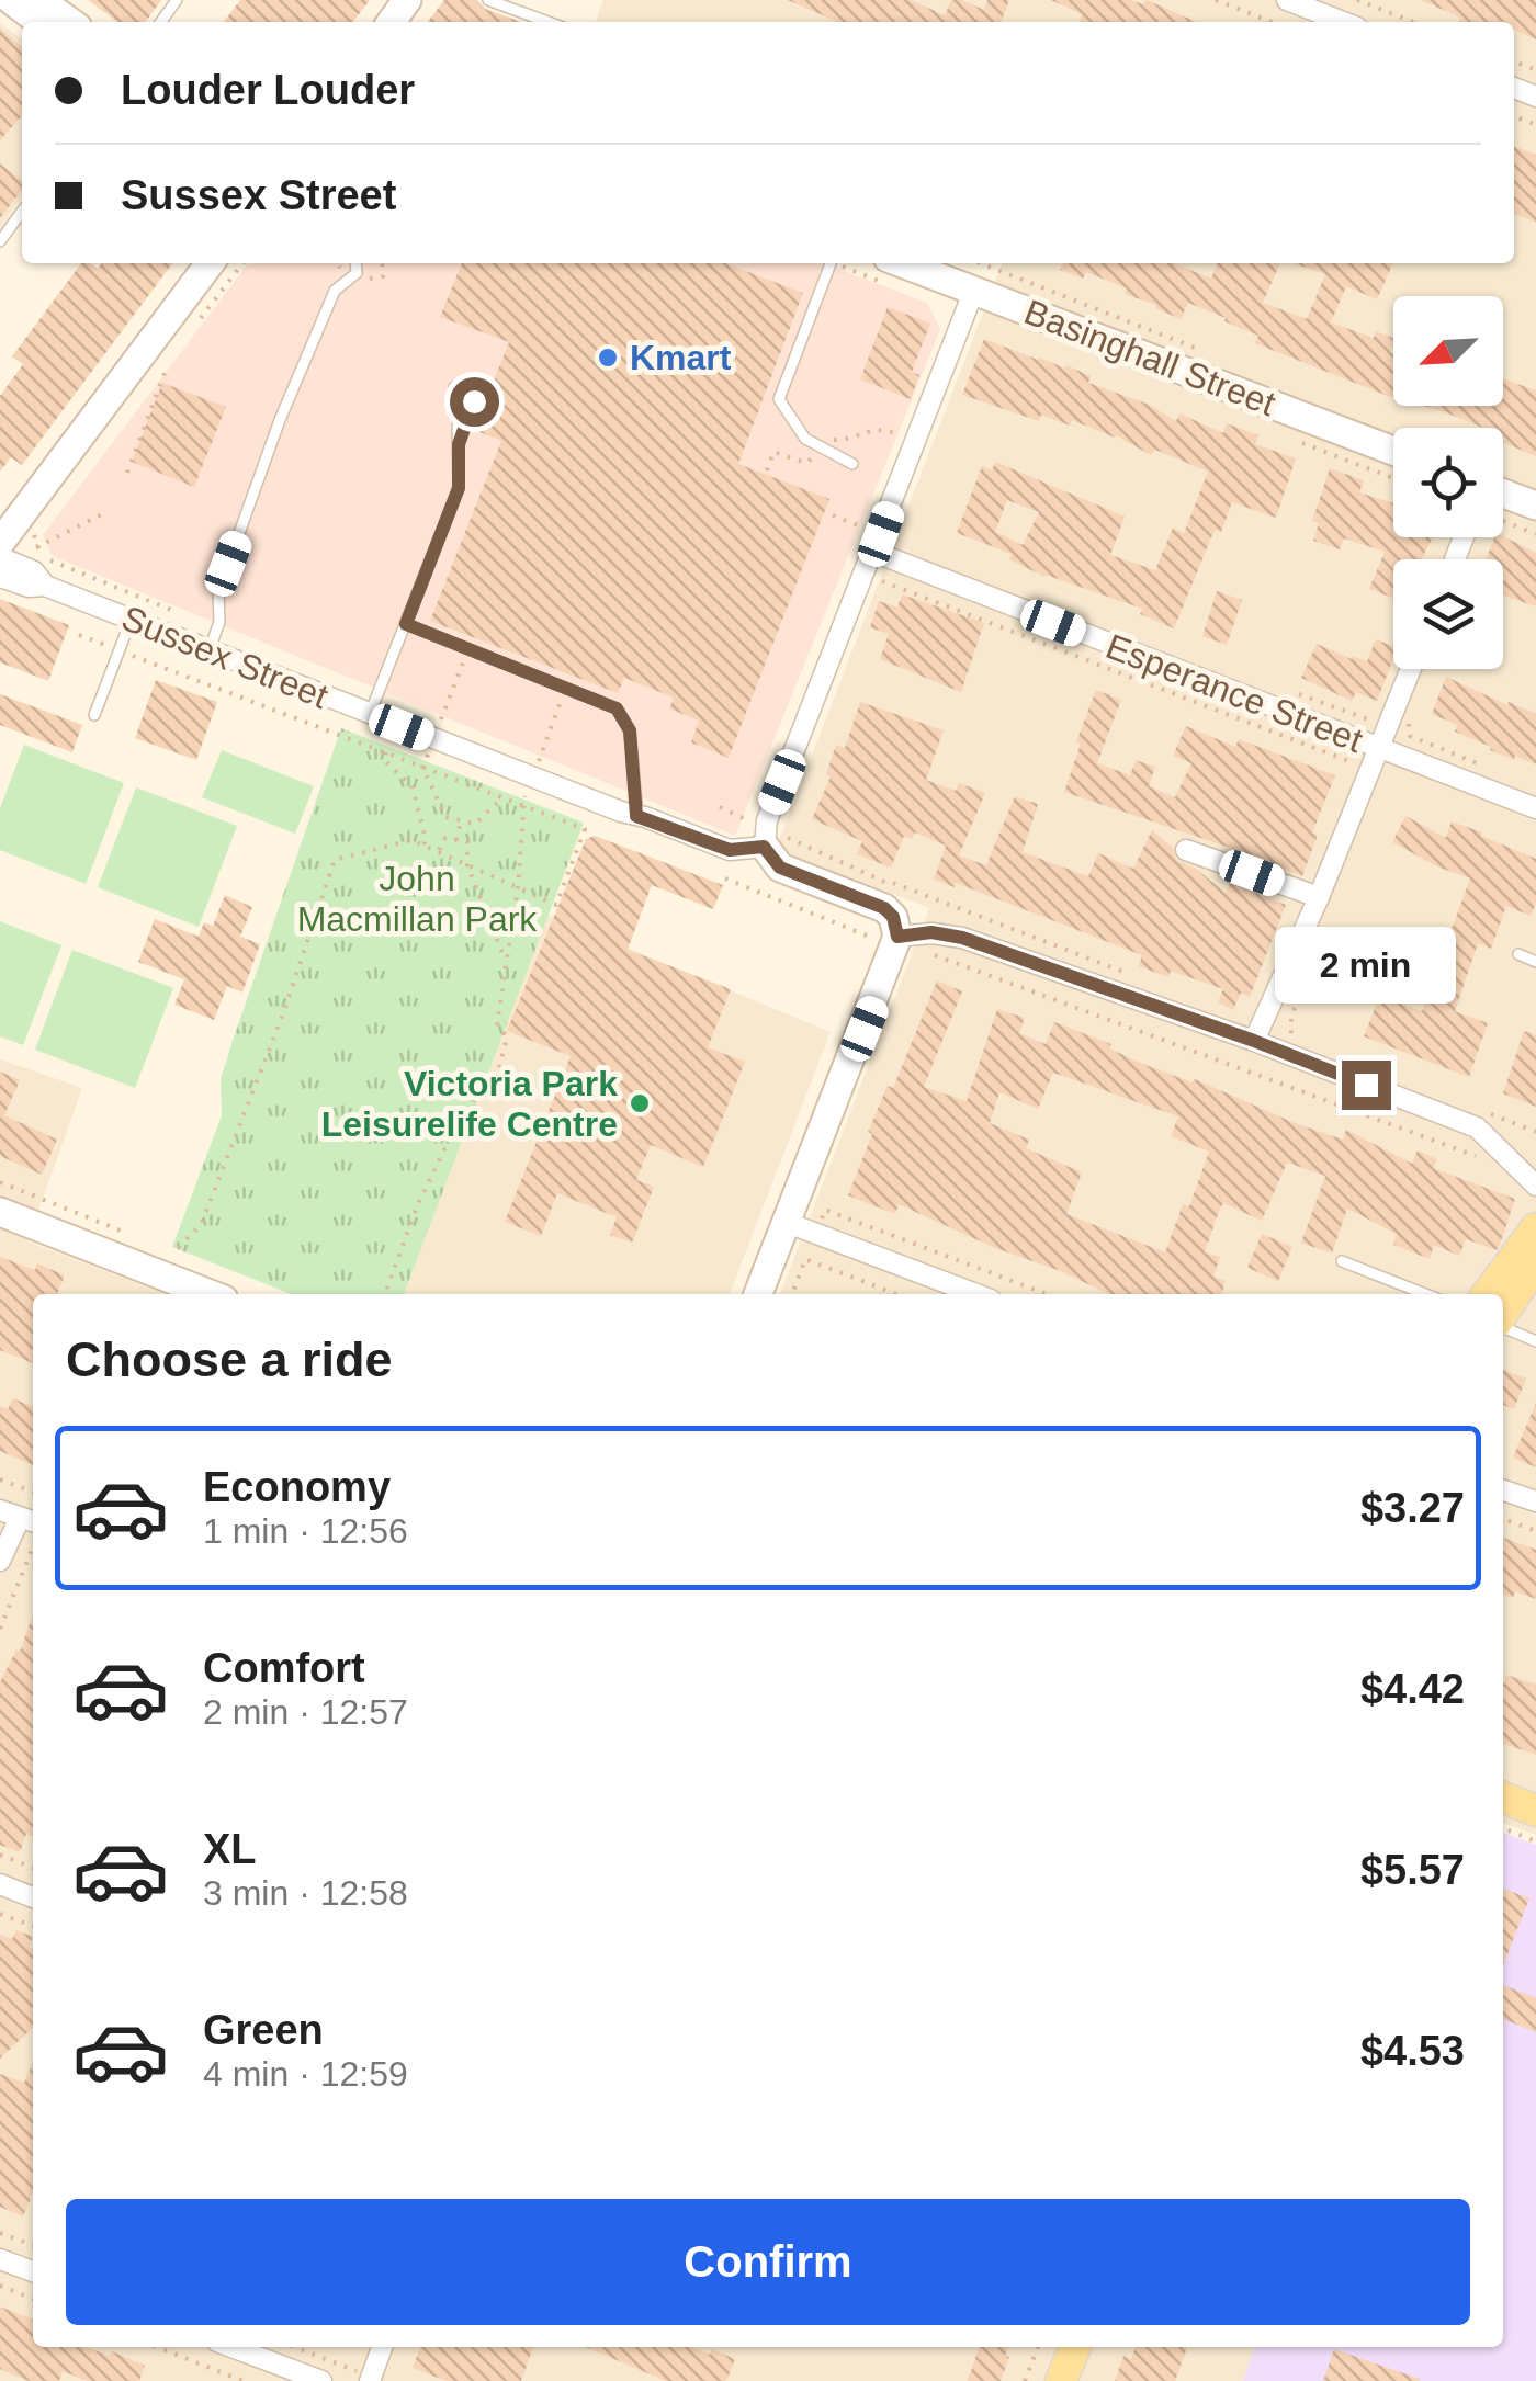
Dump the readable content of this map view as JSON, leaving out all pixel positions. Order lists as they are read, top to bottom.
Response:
{
  "streets": {
    "street": ["Basinghall Street", "Sussex Street", "Esperance Street"]
  },
  "parks": ["John Macmillan Park"],
  "places": ["Kmart", "Victoria Park Leisurelife Centre"],
  "north": "bottom left",
  "page": {
    "banner": ["Louder Louder", "Sussex Street"],
    "bubble": "2 min",
    "heading": "Choose a ride",
    "list": [
      {
        "name": "Economy",
        "note": "1 min · 12:56",
        "value": "$3.27"
      },
      {
        "name": "Comfort",
        "note": "2 min · 12:57",
        "value": "$4.42"
      },
      {
        "name": "XL",
        "note": "3 min · 12:58",
        "value": "$5.57"
      },
      {
        "name": "Green",
        "note": "4 min · 12:59",
        "value": "$4.53"
      }
    ],
    "buttons": "Confirm"
  }
}
